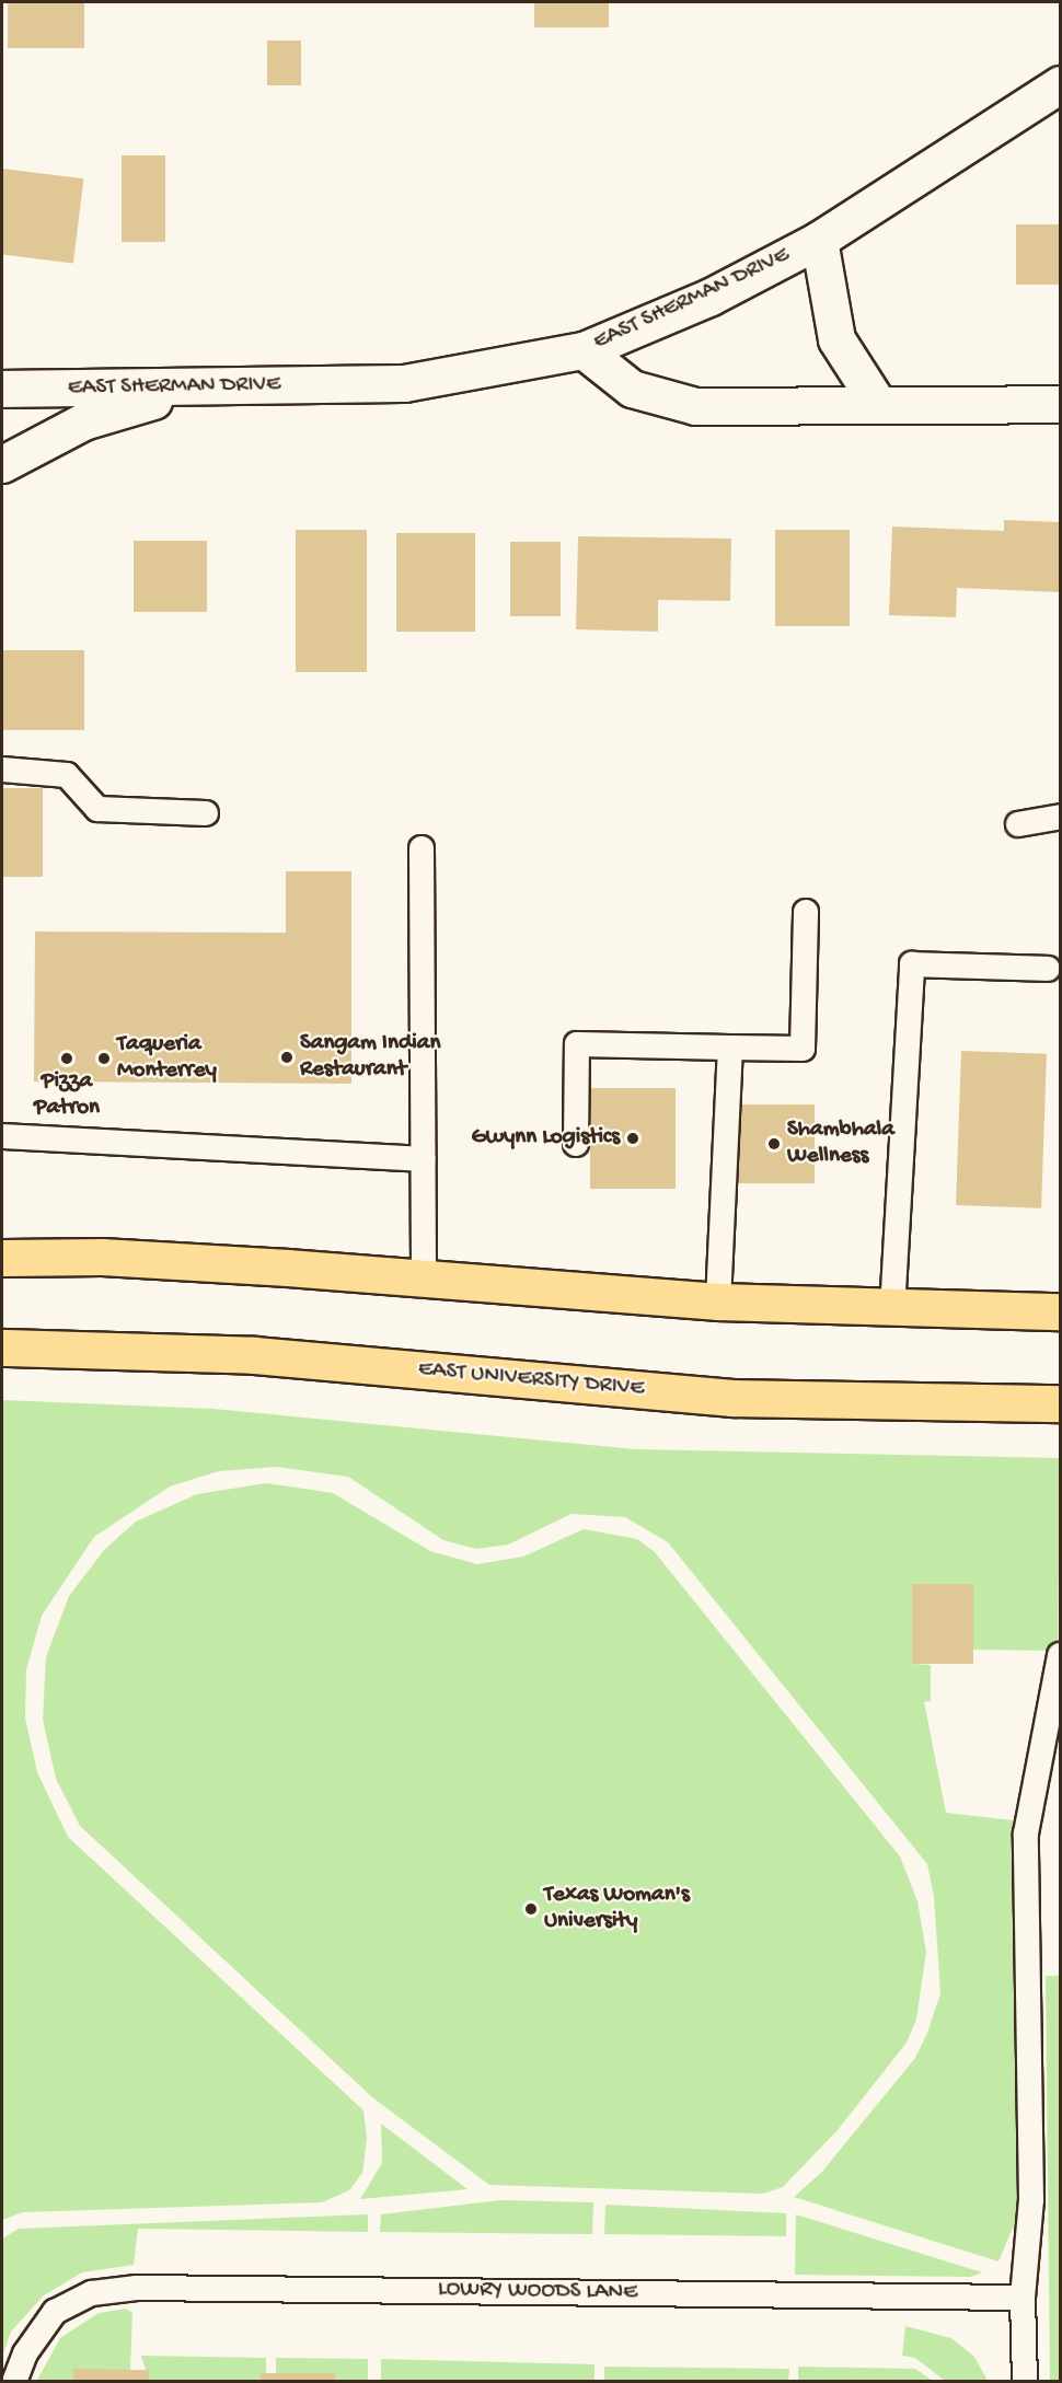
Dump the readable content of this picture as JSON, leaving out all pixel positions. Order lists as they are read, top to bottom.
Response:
{
  "streets": {
    "main road": ["EAST SHERMAN DRIVE", "EAST UNIVERSITY DRIVE"],
    "lane": ["LOWRY WOODS LANE"]
  },
  "places": [
    "Sangam Indian Restaurant",
    "Pizza Patron",
    "Taqueria Monterrey",
    "Gwynn Logistics",
    "Shambhala Wellness",
    "Texas Woman's University"
  ]
}
